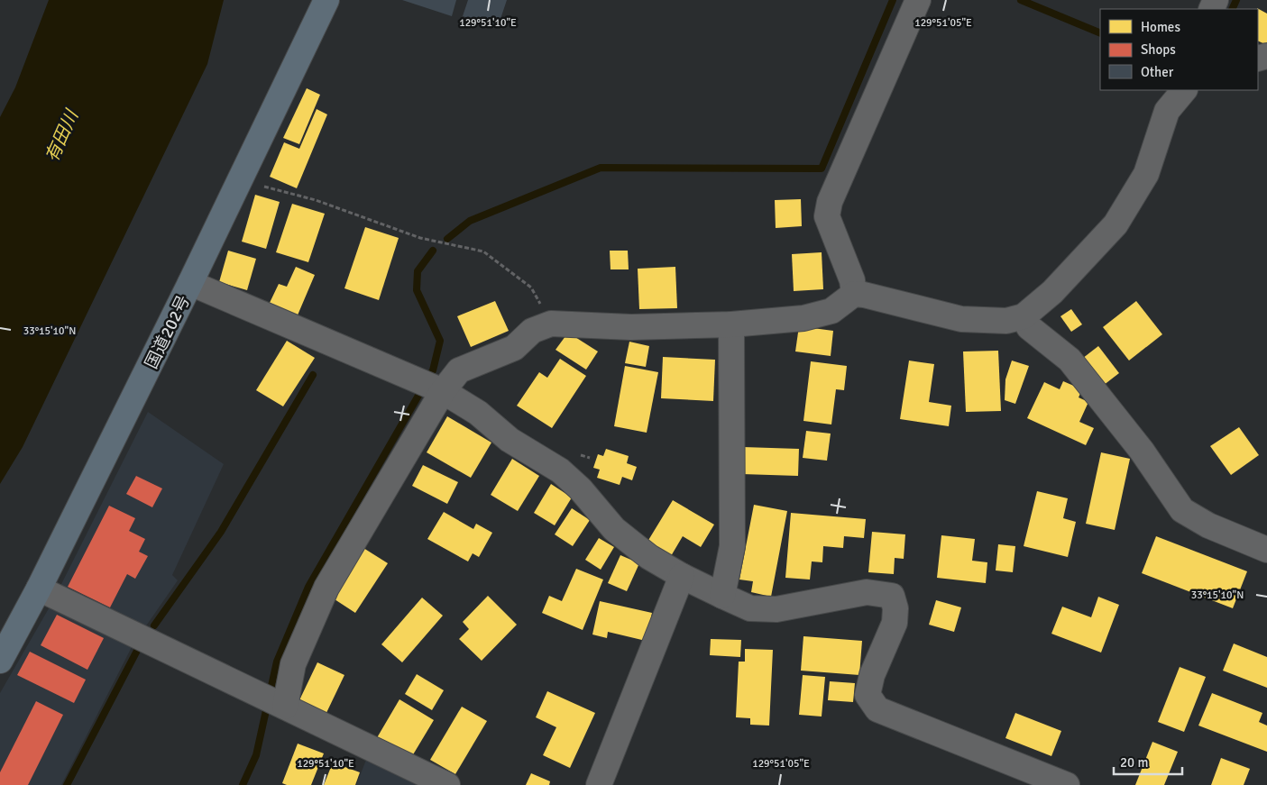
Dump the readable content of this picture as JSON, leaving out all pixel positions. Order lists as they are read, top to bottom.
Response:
{
  "streets": {
    "highway": ["国道202号"]
  },
  "water": ["有田川"],
  "legend": ["Homes", "Shops", "Other"],
  "scale_bar": "20 m",
  "coordinates": ["129°51'10\"E", "129°51'05\"E", "33°15'10\"N"]
}
